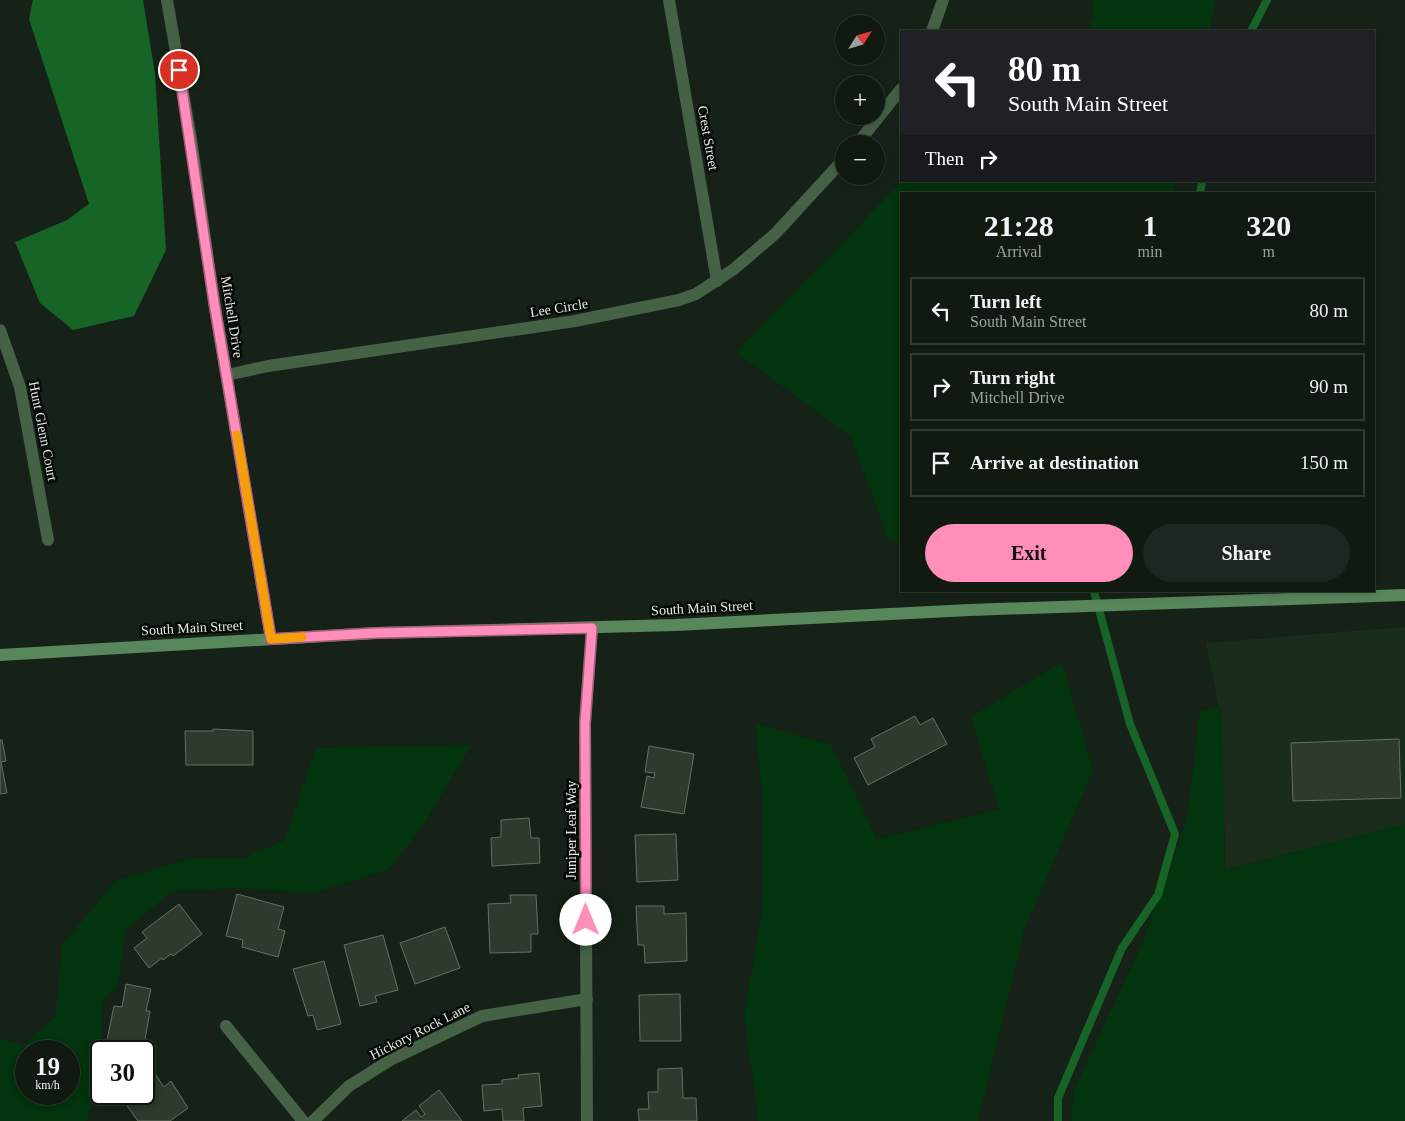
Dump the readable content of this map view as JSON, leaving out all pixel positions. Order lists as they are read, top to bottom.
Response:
{
  "streets": {
    "main road": ["South Main Street"],
    "street": [
      "Crest Street",
      "Lee Circle",
      "Mitchell Drive",
      "Hunt Glenn Court",
      "Juniper Leaf Way",
      "Hickory Rock Lane"
    ]
  },
  "crossings": [
    ["Crest Street", "Lee Circle"],
    ["Lee Circle", "Mitchell Drive"],
    ["Mitchell Drive", "South Main Street"],
    ["South Main Street", "Juniper Leaf Way"],
    ["Juniper Leaf Way", "Hickory Rock Lane"]
  ],
  "north": "top right",
  "page": {
    "map_buttons": ["+", "−"],
    "turn": ["80 m", "South Main Street"],
    "then": "Then",
    "eta": [
      "21:28",
      "Arrival",
      "1",
      "min",
      "320",
      "m"
    ],
    "list": [
      {
        "name": "Turn left",
        "note": "South Main Street",
        "value": "80 m"
      },
      {
        "name": "Turn right",
        "note": "Mitchell Drive",
        "value": "90 m"
      },
      {
        "name": "Arrive at destination",
        "value": "150 m"
      }
    ],
    "buttons": ["Exit", "Share"],
    "speed": "19 km/h",
    "limit": "30"
  }
}
